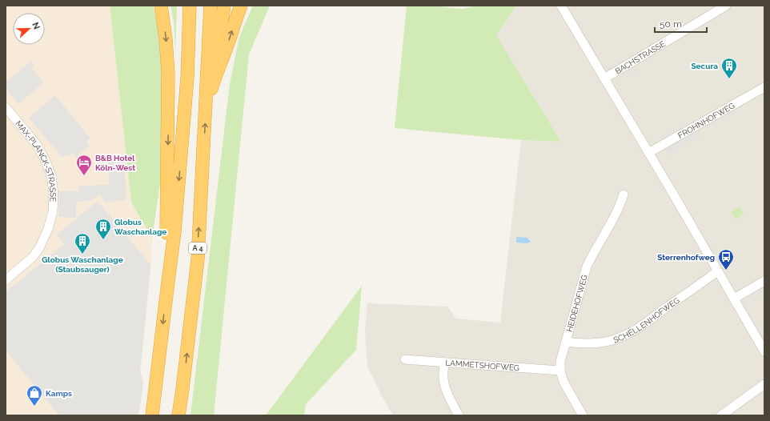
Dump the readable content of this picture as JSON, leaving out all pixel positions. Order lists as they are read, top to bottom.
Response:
{
  "streets": {
    "highway": ["A 4"],
    "street": [
      "BACHSTRASSE",
      "FROHNHOFWEG",
      "MAX-PLANCK-STRASSE",
      "HEIDEHOFWEG",
      "SCHELLENHOFWEG",
      "LAMMETSHOFWEG"
    ]
  },
  "crossings": [
    ["HEIDEHOFWEG", "SCHELLENHOFWEG"],
    ["HEIDEHOFWEG", "LAMMETSHOFWEG"]
  ],
  "places": {
    "building": ["Secura", "Globus Waschanlage", "Globus Waschanlage (Staubsauger)"],
    "hotel": ["B&B Hotel Köln-West"],
    "bus stop": ["Sterrenhofweg"],
    "shop": ["Kamps"]
  },
  "scale_bar": "50 m",
  "north": "right"
}
